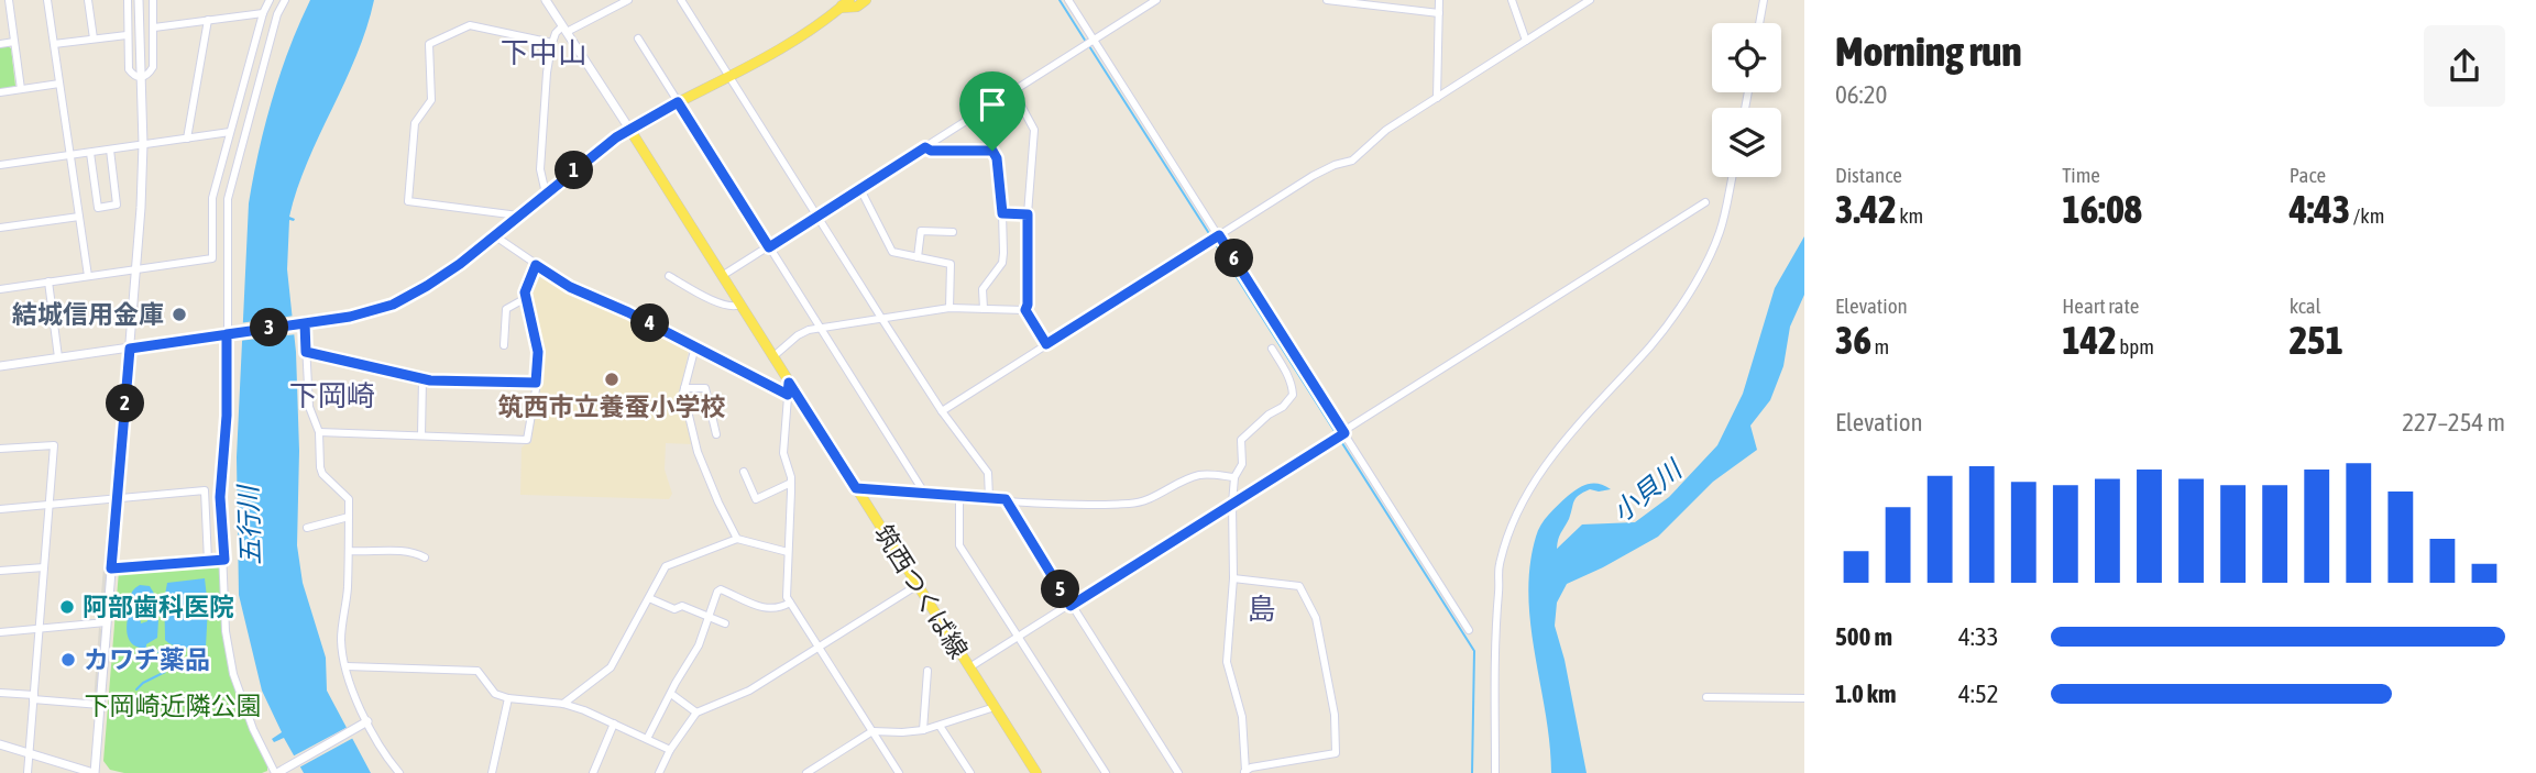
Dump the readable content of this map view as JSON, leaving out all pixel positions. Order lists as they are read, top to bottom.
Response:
{
  "streets": {
    "main road": ["筑西つくば線"]
  },
  "districts": ["下中山", "下岡崎", "島"],
  "water": ["小貝川", "五行川"],
  "parks": ["下岡崎近隣公園"],
  "places": [
    "結城信用金庫",
    "筑西市立養蚕小学校",
    "阿部歯科医院",
    "カワチ薬品"
  ],
  "page": {
    "heading": ["Morning run", "06:20"],
    "stats": [
      ["Distance", "3.42 km"],
      ["Time", "16:08"],
      ["Pace", "4:43 /km"],
      ["Elevation", "36 m"],
      ["Heart rate", "142 bpm"],
      ["kcal", "251"]
    ],
    "pins": [
      "1",
      "6",
      "4",
      "3",
      "2",
      "5"
    ],
    "chart": ["Elevation", "227–254 m"],
    "list": [
      {
        "name": "500 m",
        "note": "4:33"
      },
      {
        "name": "1.0 km",
        "note": "4:52"
      }
    ]
  }
}
